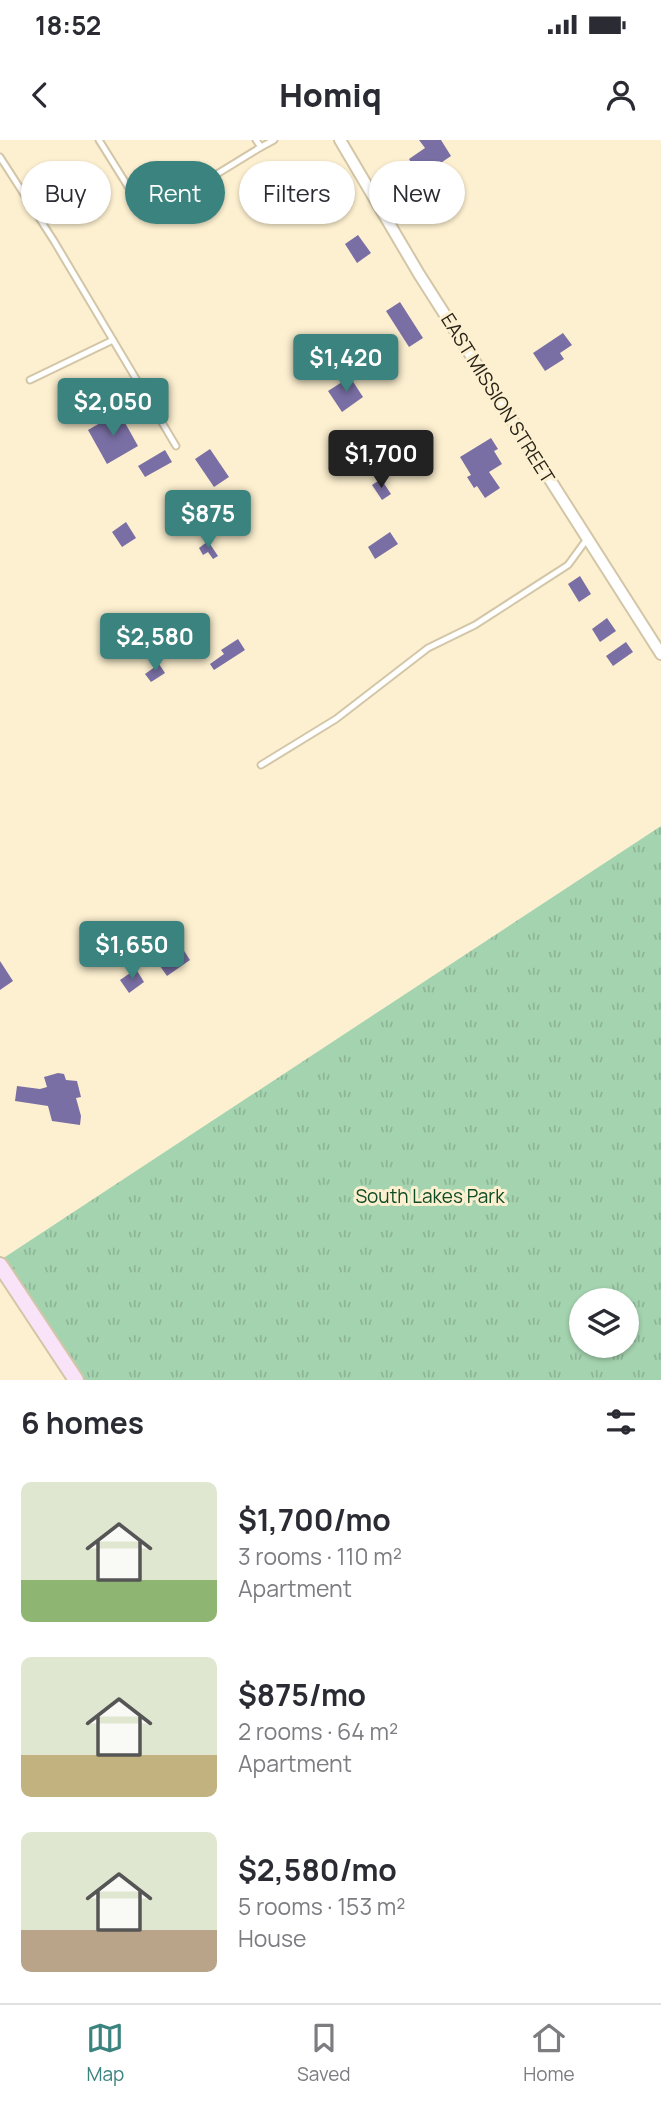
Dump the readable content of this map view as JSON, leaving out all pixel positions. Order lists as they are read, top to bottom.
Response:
{
  "streets": {
    "street": ["EAST MISSION STREET"]
  },
  "parks": ["South Lakes Park"],
  "page": {
    "status": "18:52",
    "header": "Homiq",
    "chip": [
      "Buy",
      "Rent",
      "Filters",
      "New"
    ],
    "price": [
      "$1,420",
      "$2,050",
      "$1,700",
      "$875",
      "$2,580",
      "$1,650"
    ],
    "heading": "6 homes",
    "list": [
      {
        "name": "$1,700/mo",
        "note": "3 rooms · 110 m² · Apartment"
      },
      {
        "name": "$875/mo",
        "note": "2 rooms · 64 m² · Apartment"
      },
      {
        "name": "$2,580/mo",
        "note": "5 rooms · 153 m² · House"
      }
    ],
    "tabs": ["Map", "Saved", "Home"]
  }
}
